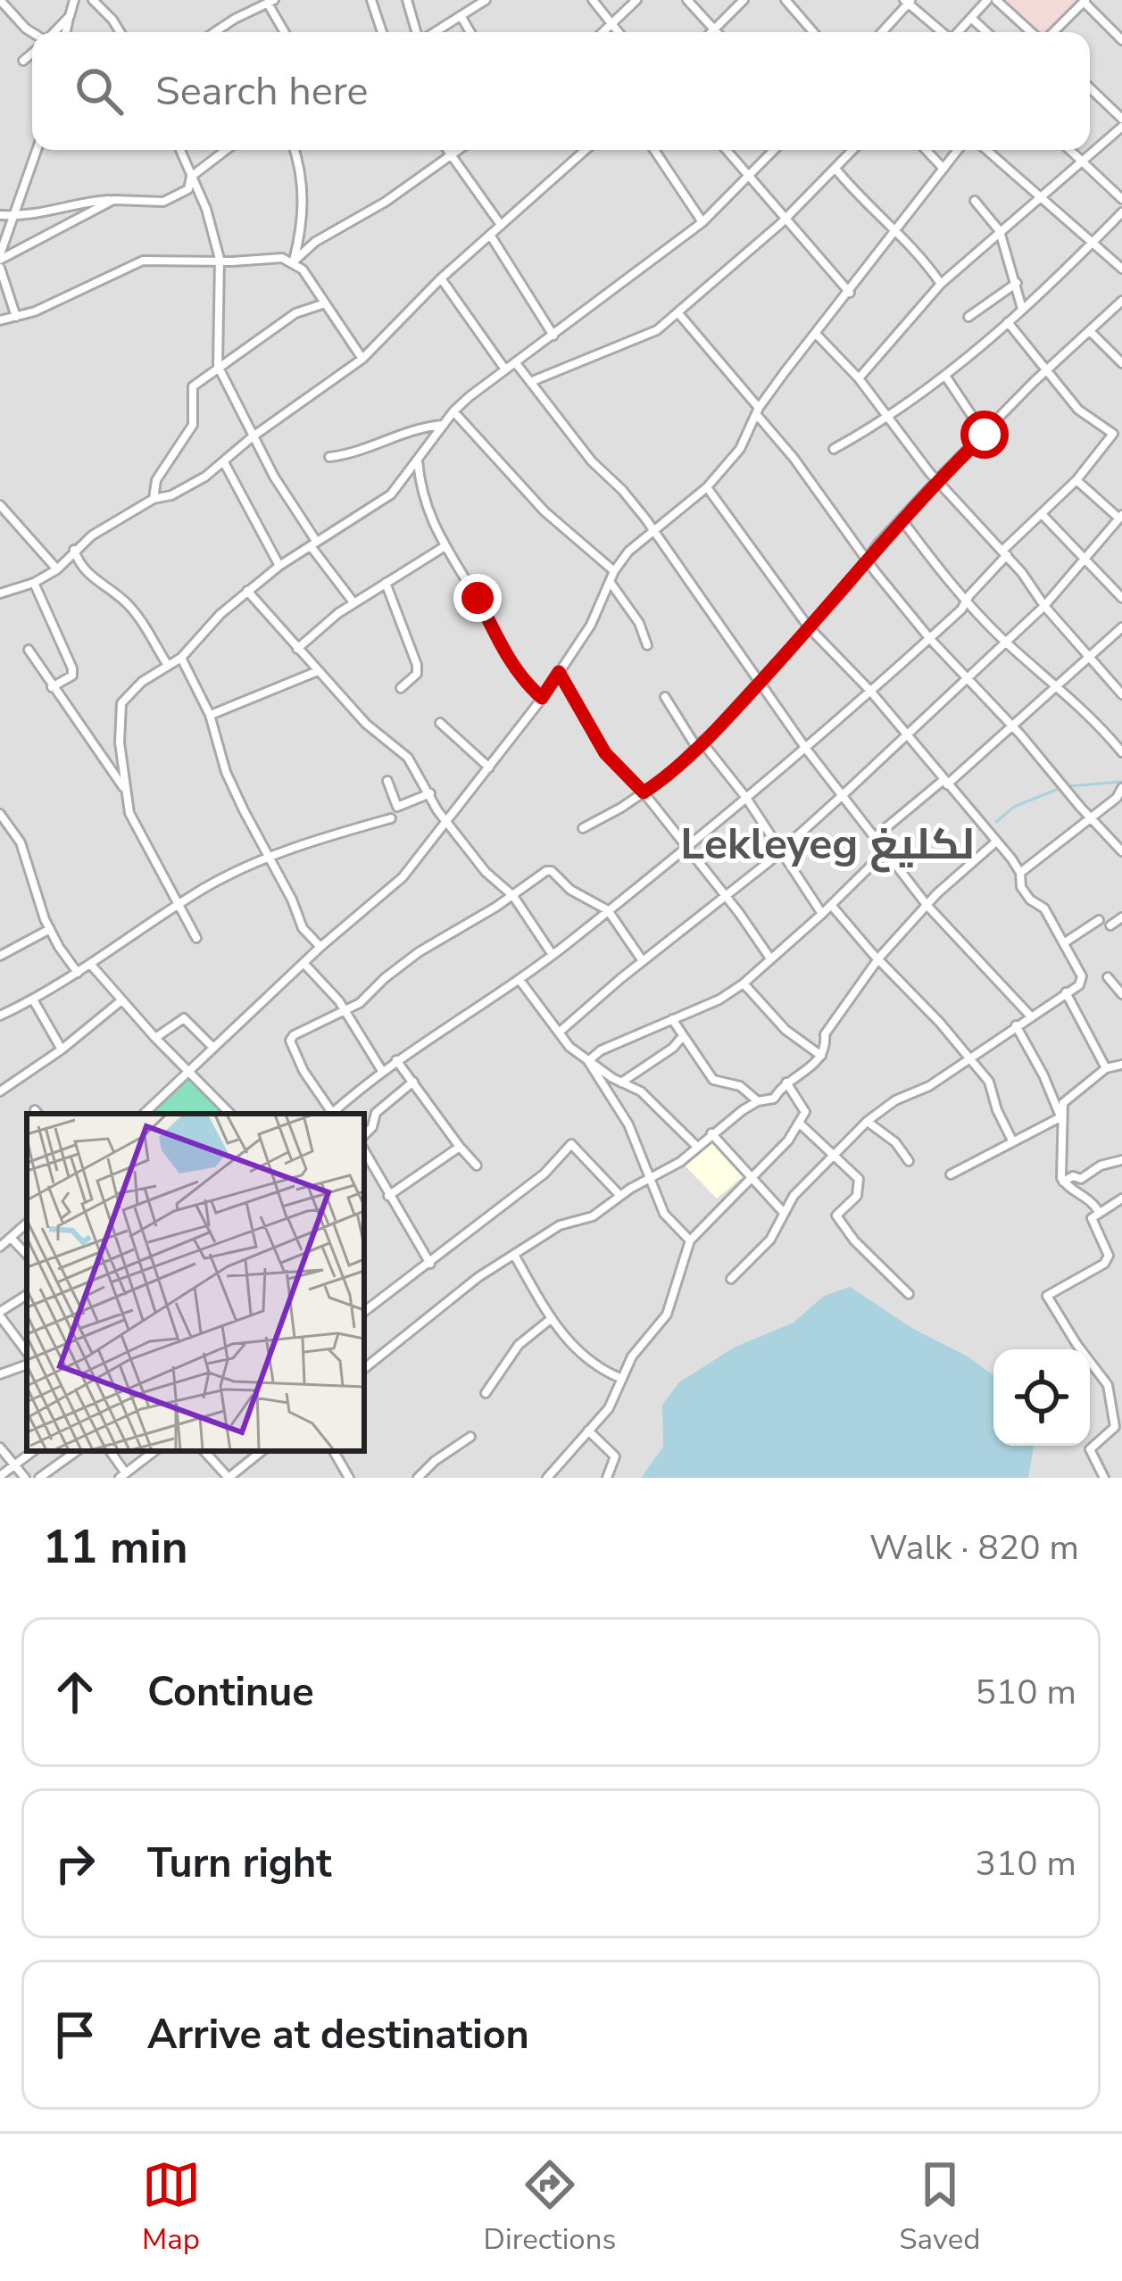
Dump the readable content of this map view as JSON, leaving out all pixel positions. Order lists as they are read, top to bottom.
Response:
{
  "districts": ["Lekleyeg لكليغ"],
  "page": {
    "search": "Search here",
    "heading": ["11 min", "Walk · 820 m"],
    "list": [
      ["Continue", "510 m"],
      ["Turn right", "310 m"],
      "Arrive at destination"
    ],
    "nav": ["Map", "Directions", "Saved"]
  }
}
